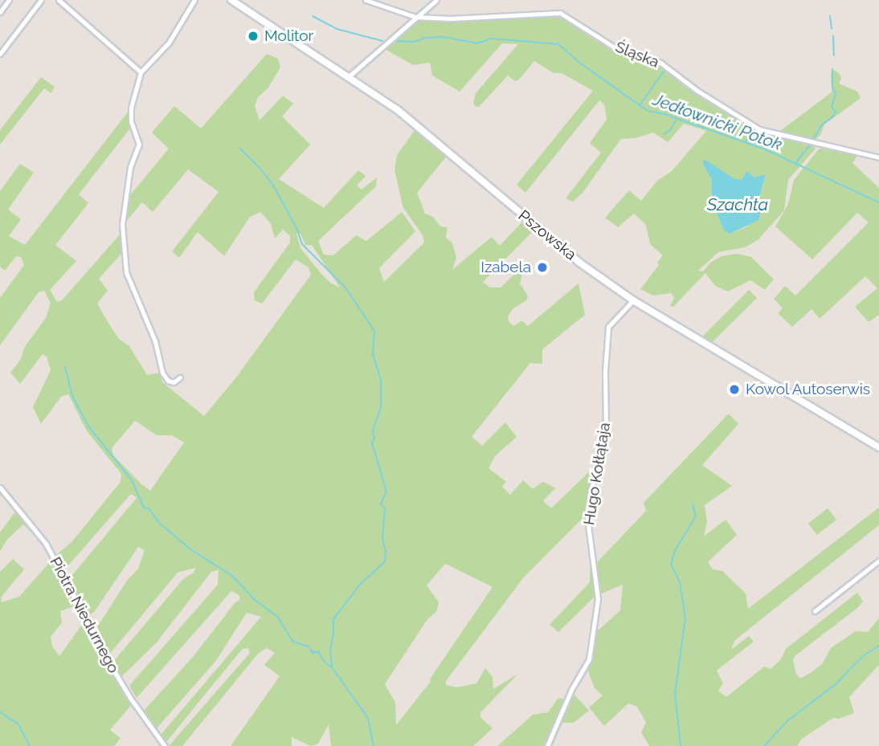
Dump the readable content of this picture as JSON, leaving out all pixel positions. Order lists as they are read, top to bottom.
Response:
{
  "streets": {
    "main road": ["Pszowska"],
    "street": ["Śląska", "Hugo Kołłątaja", "Piotra Niedurnego"]
  },
  "crossings": [
    ["Pszowska", "Hugo Kołłątaja"]
  ],
  "water": ["Jedłownicki Potok", "Szachta"],
  "places": ["Molitor", "Izabela", "Kowol Autoserwis"]
}
